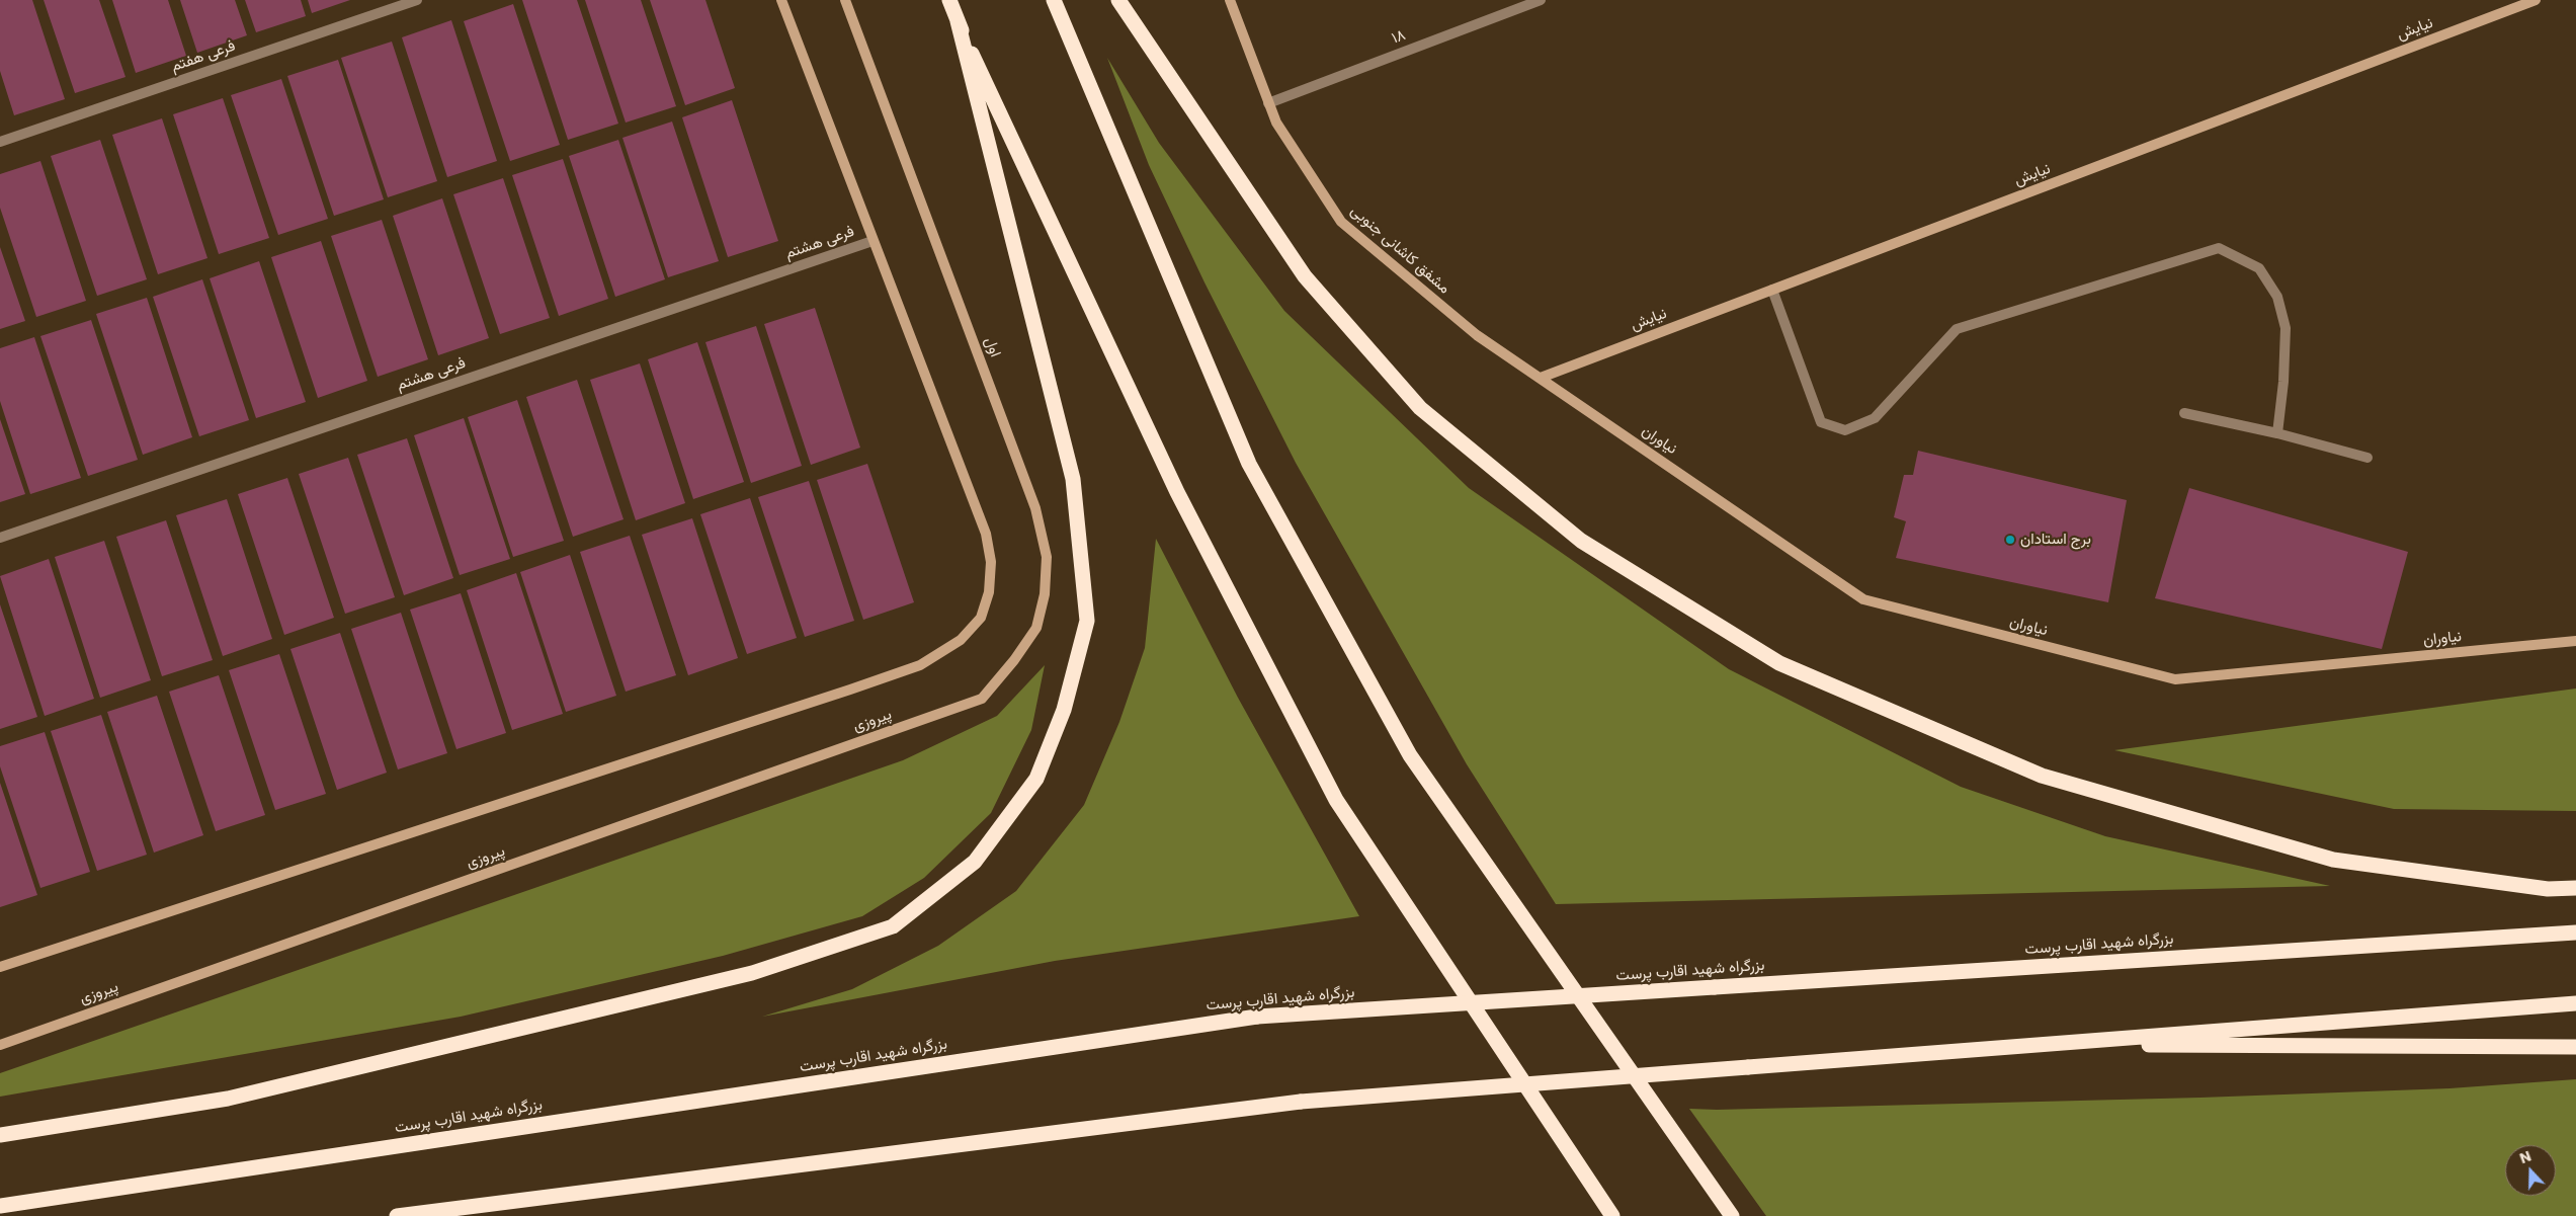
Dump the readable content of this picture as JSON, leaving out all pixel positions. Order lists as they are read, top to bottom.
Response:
{
  "streets": {
    "highway": ["بزرگراه شهید اقارب پرست"],
    "street": [
      "نیایش",
      "۱۸",
      "فرعی هفتم",
      "فرعی هشتم",
      "مشفق کاشانی جنوبی",
      "اول",
      "نیاوران",
      "پیروزی"
    ]
  },
  "crossings": [
    ["نیایش", "مشفق کاشانی جنوبی"],
    ["نیایش", "نیاوران"],
    ["۱۸", "مشفق کاشانی جنوبی"],
    ["مشفق کاشانی جنوبی", "نیاوران"],
    ["اول", "پیروزی"]
  ],
  "places": ["برج استادان"],
  "north": "top"
}
